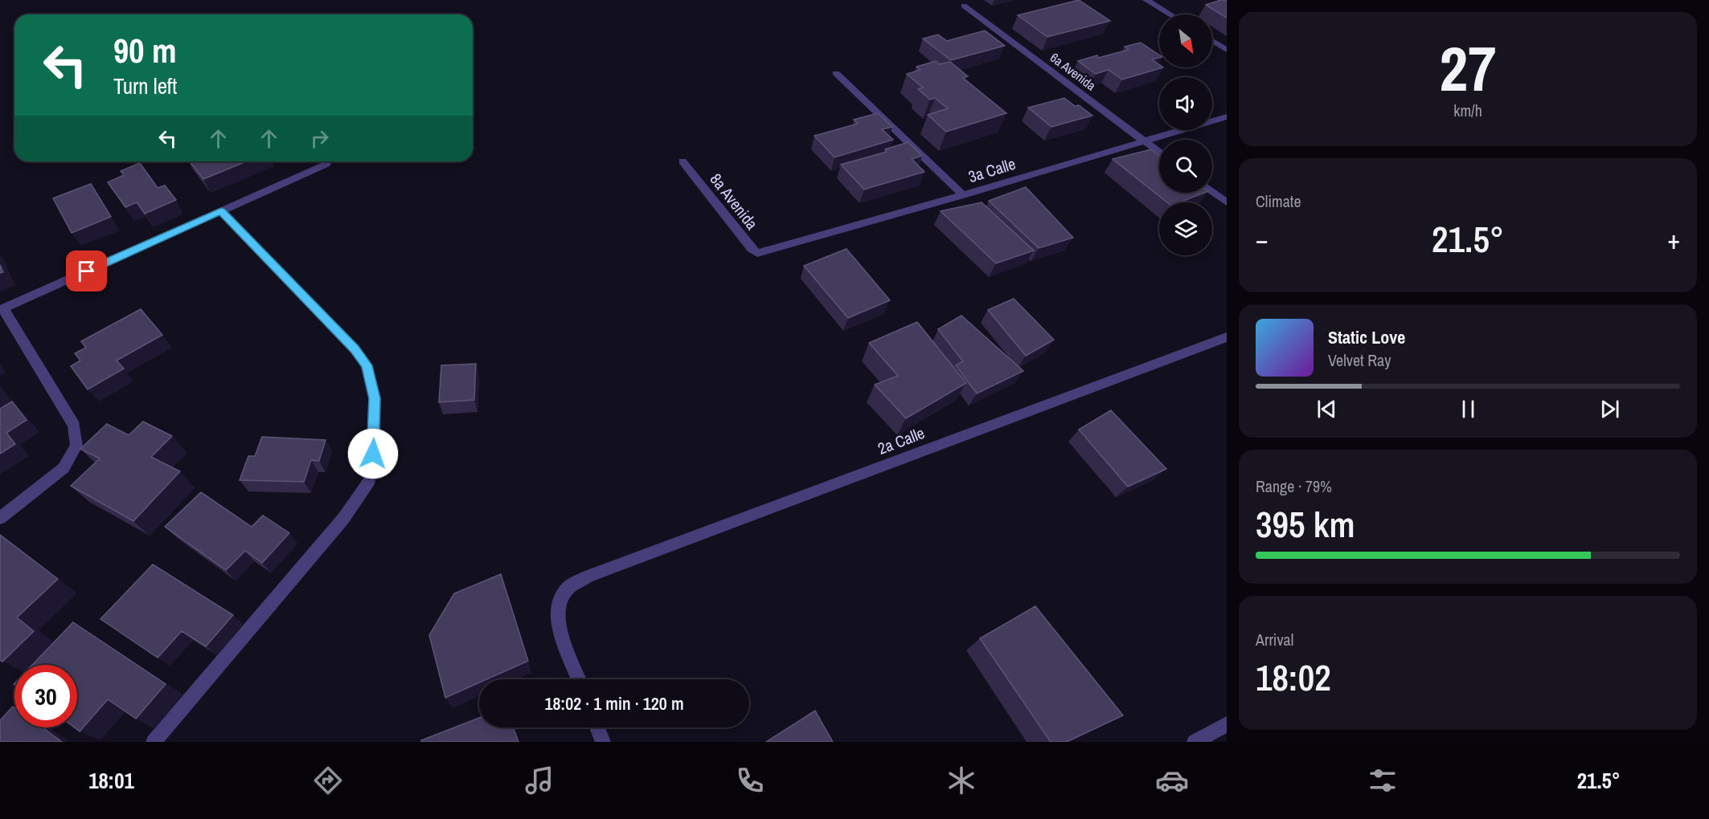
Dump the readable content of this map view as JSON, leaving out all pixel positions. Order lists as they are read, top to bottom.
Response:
{
  "streets": {
    "street": [
      "6a Avenida",
      "3a Calle",
      "8a Avenida",
      "2a Calle"
    ]
  },
  "crossings": [
    ["6a Avenida", "3a Calle"],
    ["3a Calle", "8a Avenida"]
  ],
  "north": "bottom right",
  "page": {
    "tile": [
      ["27", "km/h"],
      "Climate",
      ["Range · 79%", "395 km"],
      ["Arrival", "18:02"]
    ],
    "turn": ["90 m", "Turn left"],
    "heat": ["−", "21.5°", "+"],
    "song": ["Static Love", "Velvet Ray"],
    "limit": "30",
    "trip": "18:02 · 1 min · 120 m",
    "tabs": ["18:01", "21.5°"]
  }
}
